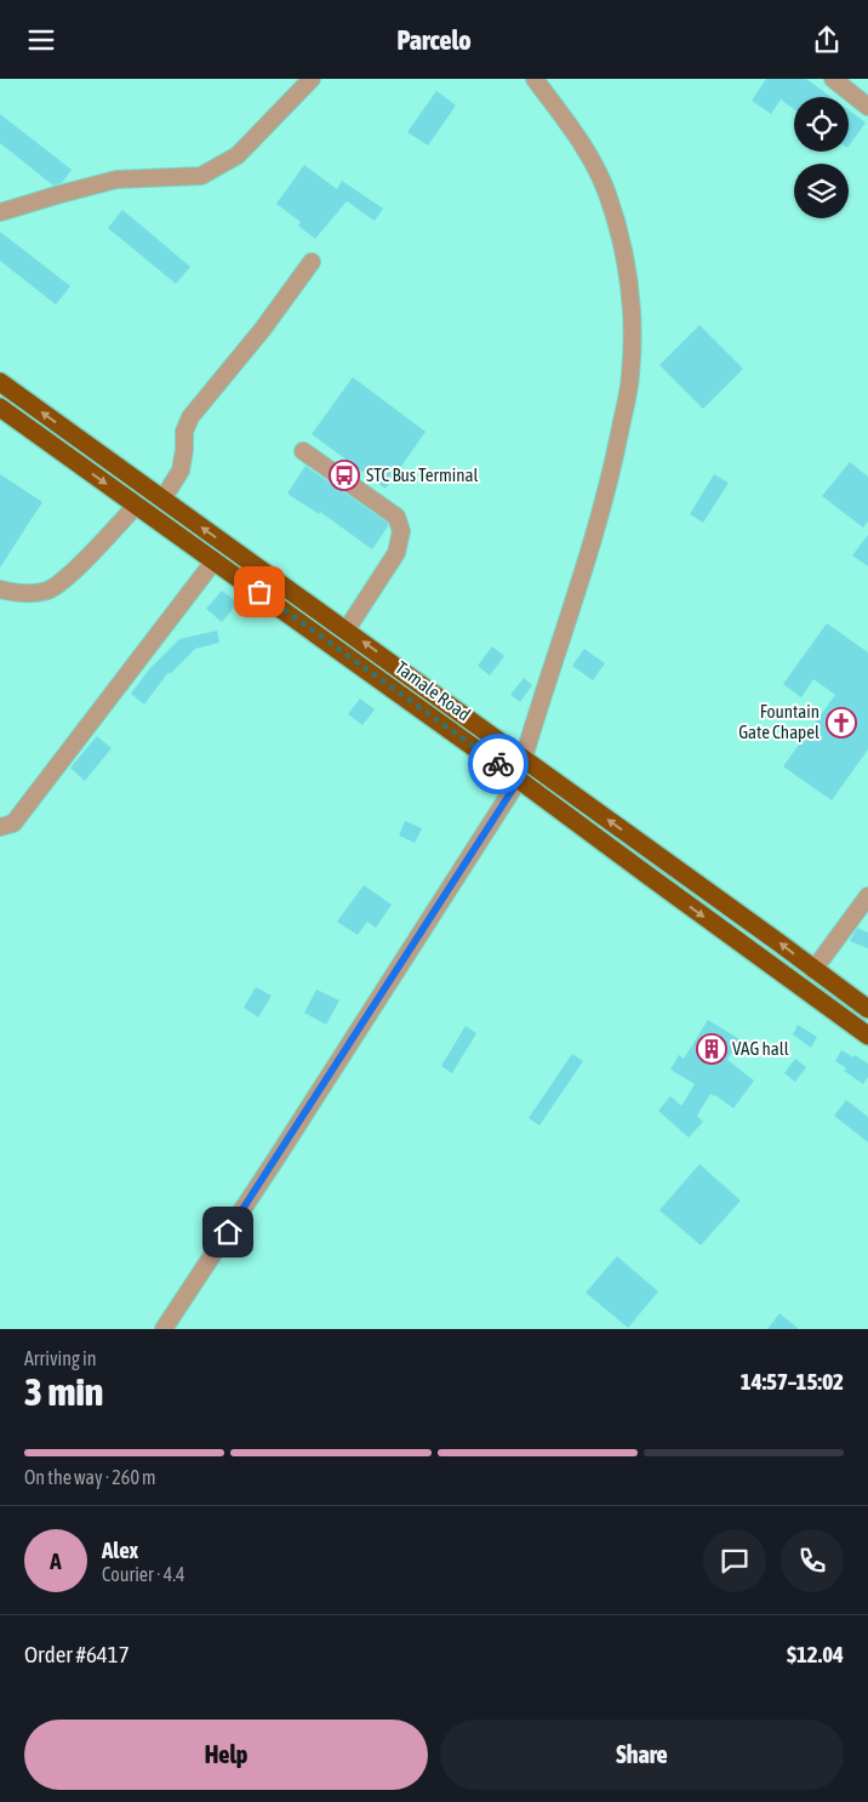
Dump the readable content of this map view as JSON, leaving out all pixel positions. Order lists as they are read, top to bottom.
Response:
{
  "streets": {
    "highway": ["Tamale Road"]
  },
  "places": {
    "bus stop": ["STC Bus Terminal"],
    "church": ["Fountain Gate Chapel"],
    "building": ["VAG hall"]
  },
  "page": {
    "header": "Parcelo",
    "heading": ["3 min", "Arriving in", "14:57–15:02"],
    "panel": [
      "Alex",
      "Courier · 4.4",
      "Order #6417",
      "$12.04"
    ],
    "bar": "On the way · 260 m",
    "round": "A",
    "buttons": ["Help", "Share"]
  }
}
